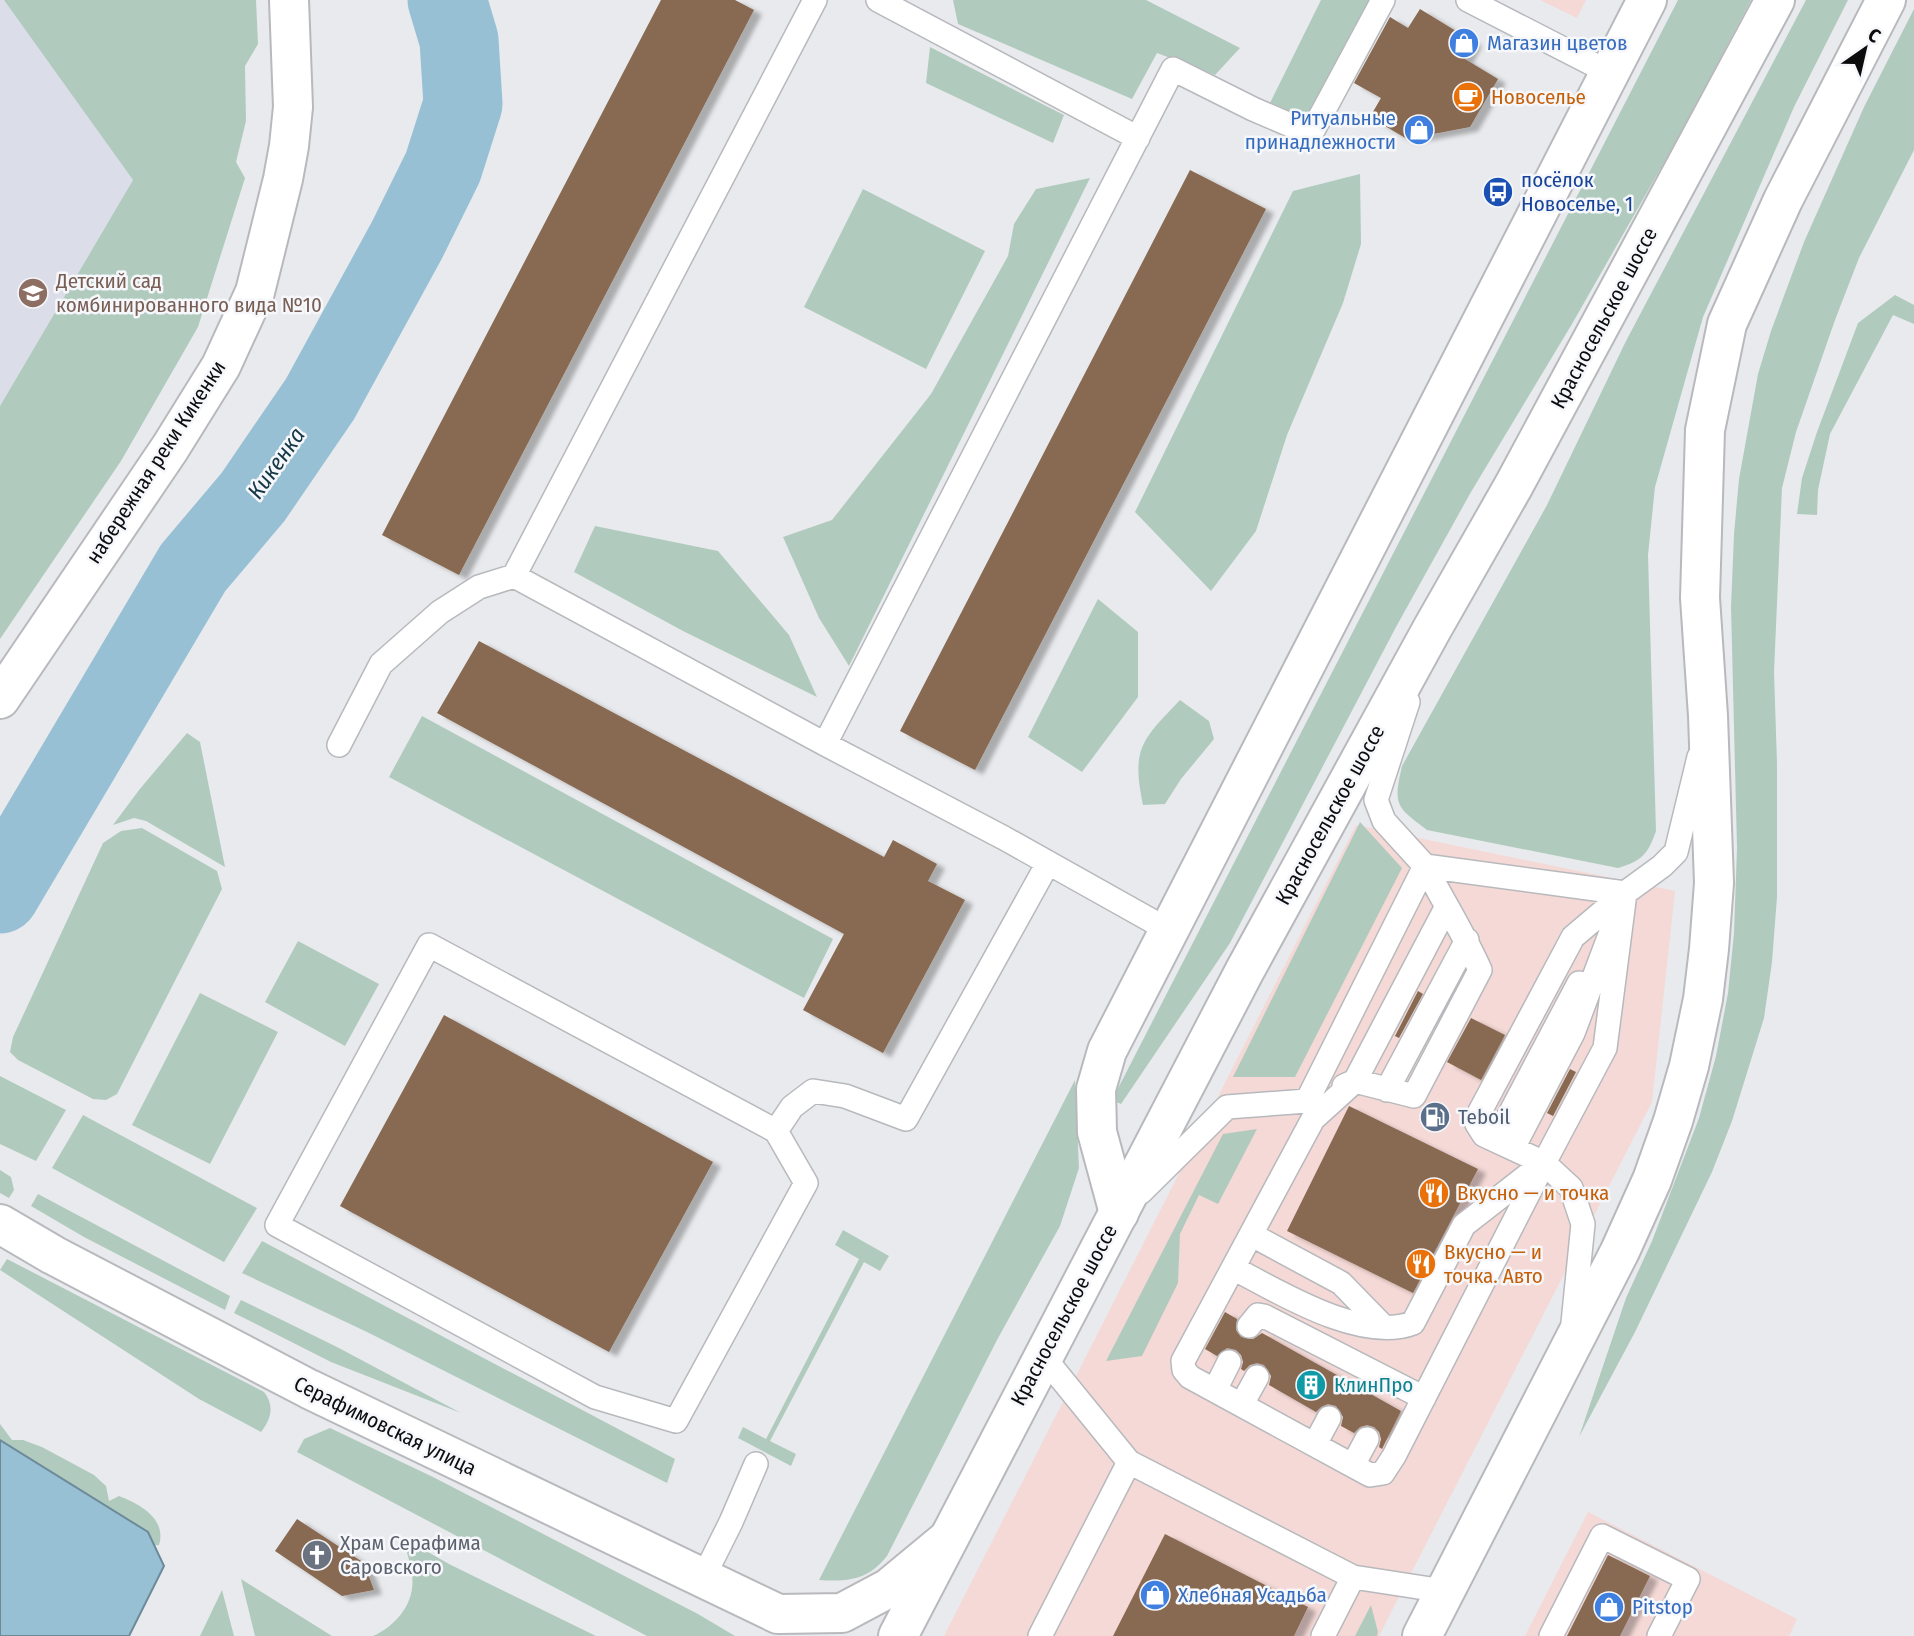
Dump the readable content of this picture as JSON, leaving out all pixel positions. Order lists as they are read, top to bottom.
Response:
{
  "streets": {
    "main road": ["Красносельское шоссе", "набережная реки Кикенки", "Серафимовская улица"]
  },
  "crossings": [
    ["Красносельское шоссе", "Серафимовская улица"]
  ],
  "water": ["Кикенка"],
  "places": {
    "shop": [
      "Магазин цветов",
      "Ритуальные принадлежности",
      "Хлебная Усадьба",
      "Pitstop"
    ],
    "cafe": ["Новоселье"],
    "bus stop": ["посёлок Новоселье, 1"],
    "school or university": ["Детский сад комбинированного вида №10"],
    "fuel station": ["Teboil"],
    "restaurant": ["Вкусно — и точка", "Вкусно — и точка. Авто"],
    "building": ["КлинПро"],
    "church": ["Храм Серафима Саровского"]
  },
  "north": "top right"
}
